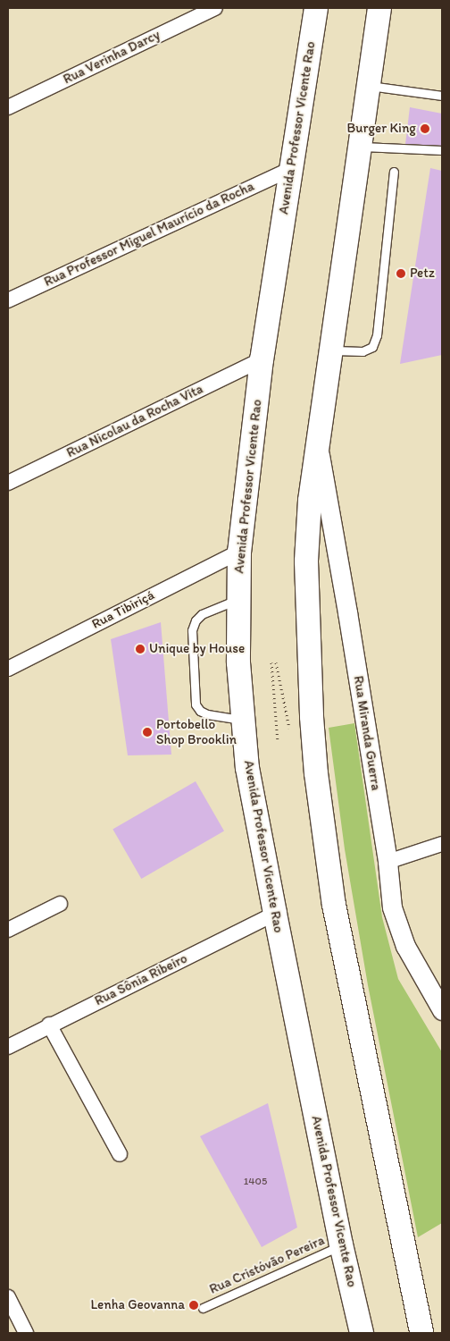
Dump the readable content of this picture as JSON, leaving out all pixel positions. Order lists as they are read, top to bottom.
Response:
{
  "streets": {
    "main road": ["Avenida Professor Vicente Rao"],
    "street": [
      "Rua Verinha Darcy",
      "Rua Professor Miguel Maurício da Rocha",
      "Rua Nicolau da Rocha Vita",
      "Rua Tibiriçá",
      "Rua Miranda Guerra",
      "Rua Sônia Ribeiro"
    ],
    "lane": ["Rua Cristóvão Pereira"]
  },
  "crossings": [
    ["Avenida Professor Vicente Rao", "Rua Professor Miguel Maurício da Rocha"],
    ["Avenida Professor Vicente Rao", "Rua Nicolau da Rocha Vita"],
    ["Avenida Professor Vicente Rao", "Rua Tibiriçá"],
    ["Avenida Professor Vicente Rao", "Rua Sônia Ribeiro"],
    ["Avenida Professor Vicente Rao", "Rua Cristóvão Pereira"]
  ],
  "places": [
    "Burger King",
    "Petz",
    "Unique by House",
    "Portobello Shop Brooklin",
    "Lenha Geovanna"
  ],
  "house_numbers": ["1405"]
}
